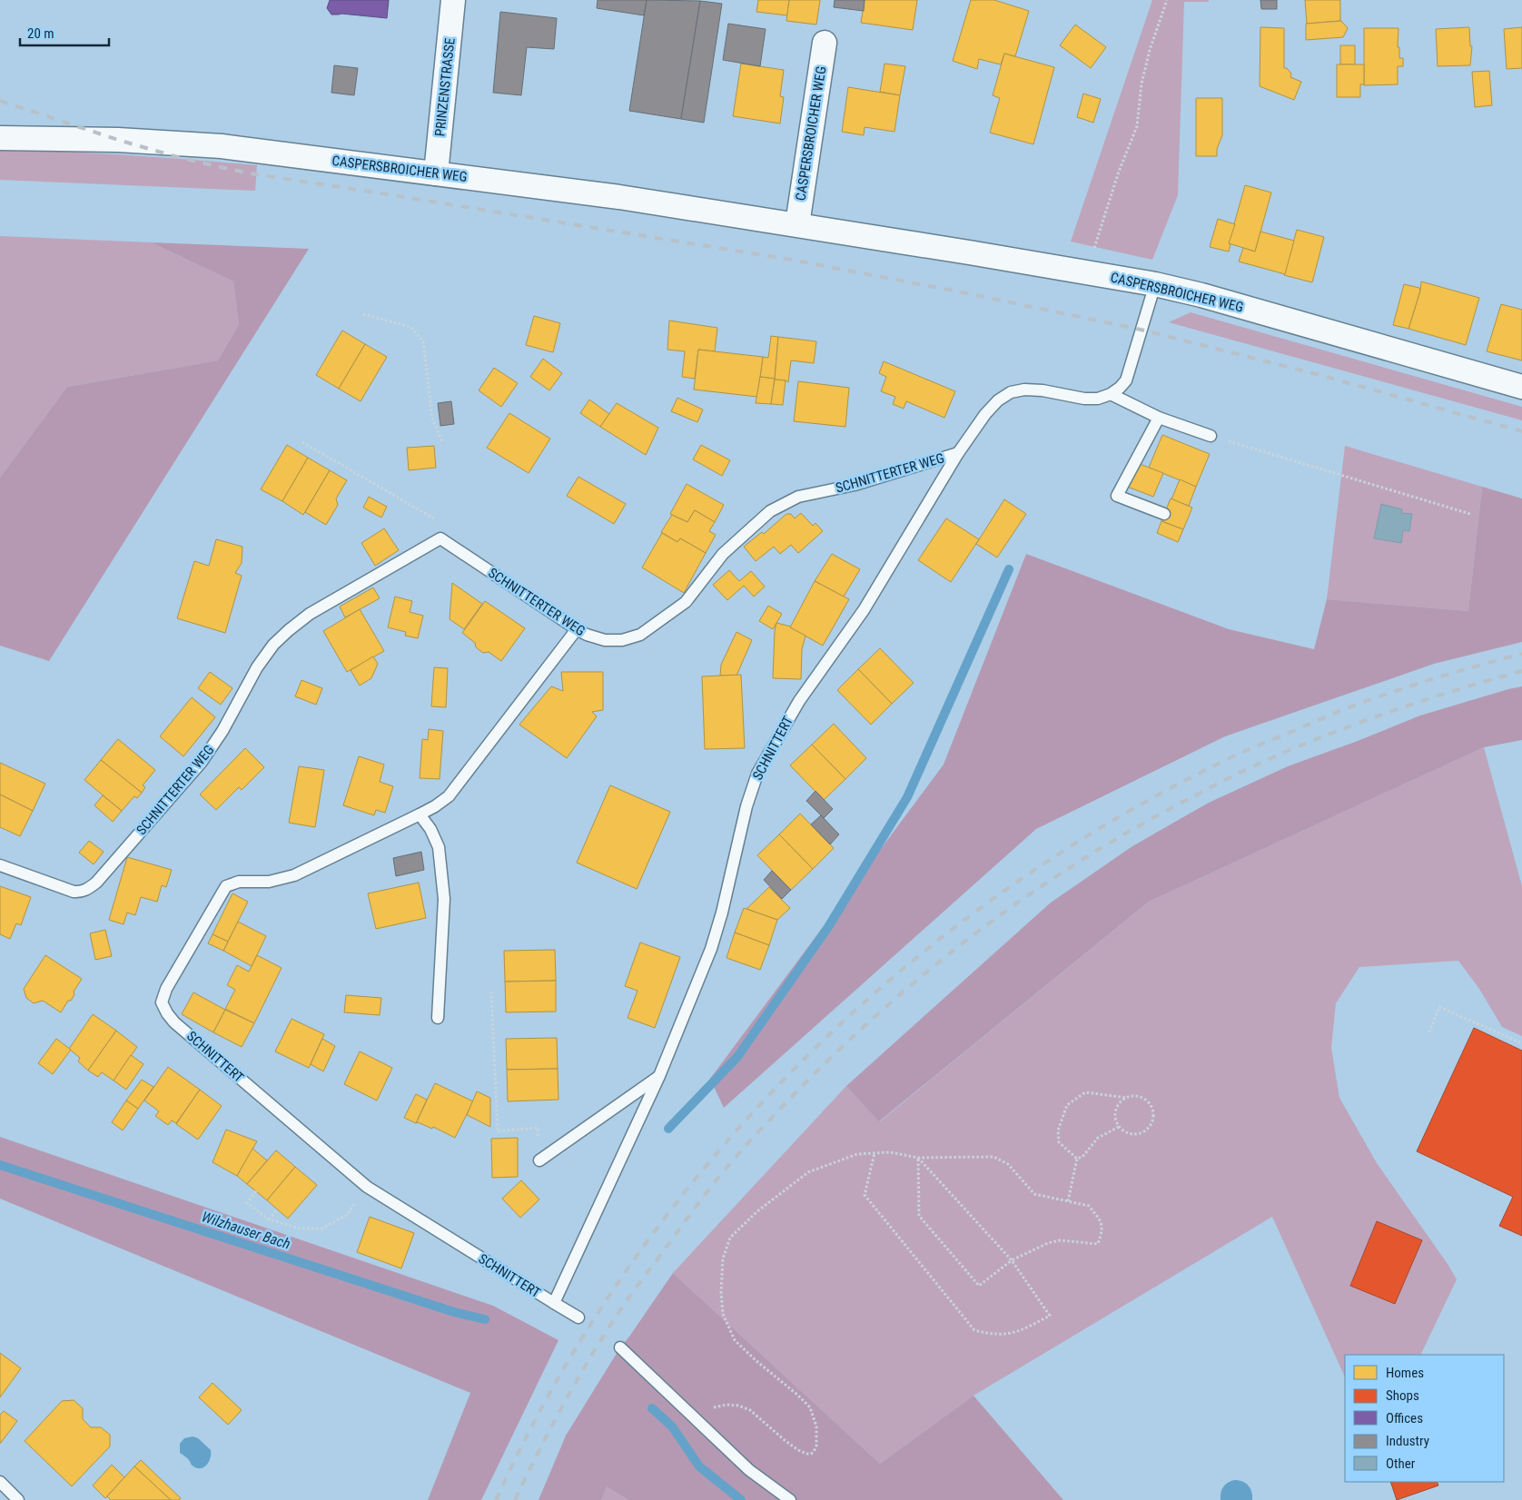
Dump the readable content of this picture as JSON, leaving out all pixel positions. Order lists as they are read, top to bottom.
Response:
{
  "streets": {
    "street": ["PRINZENSTRASSE", "CASPERSBROICHER WEG"],
    "lane": ["SCHNITTERTER WEG", "SCHNITTERT"]
  },
  "crossings": [
    ["PRINZENSTRASSE", "CASPERSBROICHER WEG"],
    ["SCHNITTERTER WEG", "SCHNITTERT"]
  ],
  "water": ["Wilzhauser Bach"],
  "legend": [
    "Homes",
    "Shops",
    "Offices",
    "Industry",
    "Other"
  ],
  "scale_bar": "20 m"
}
